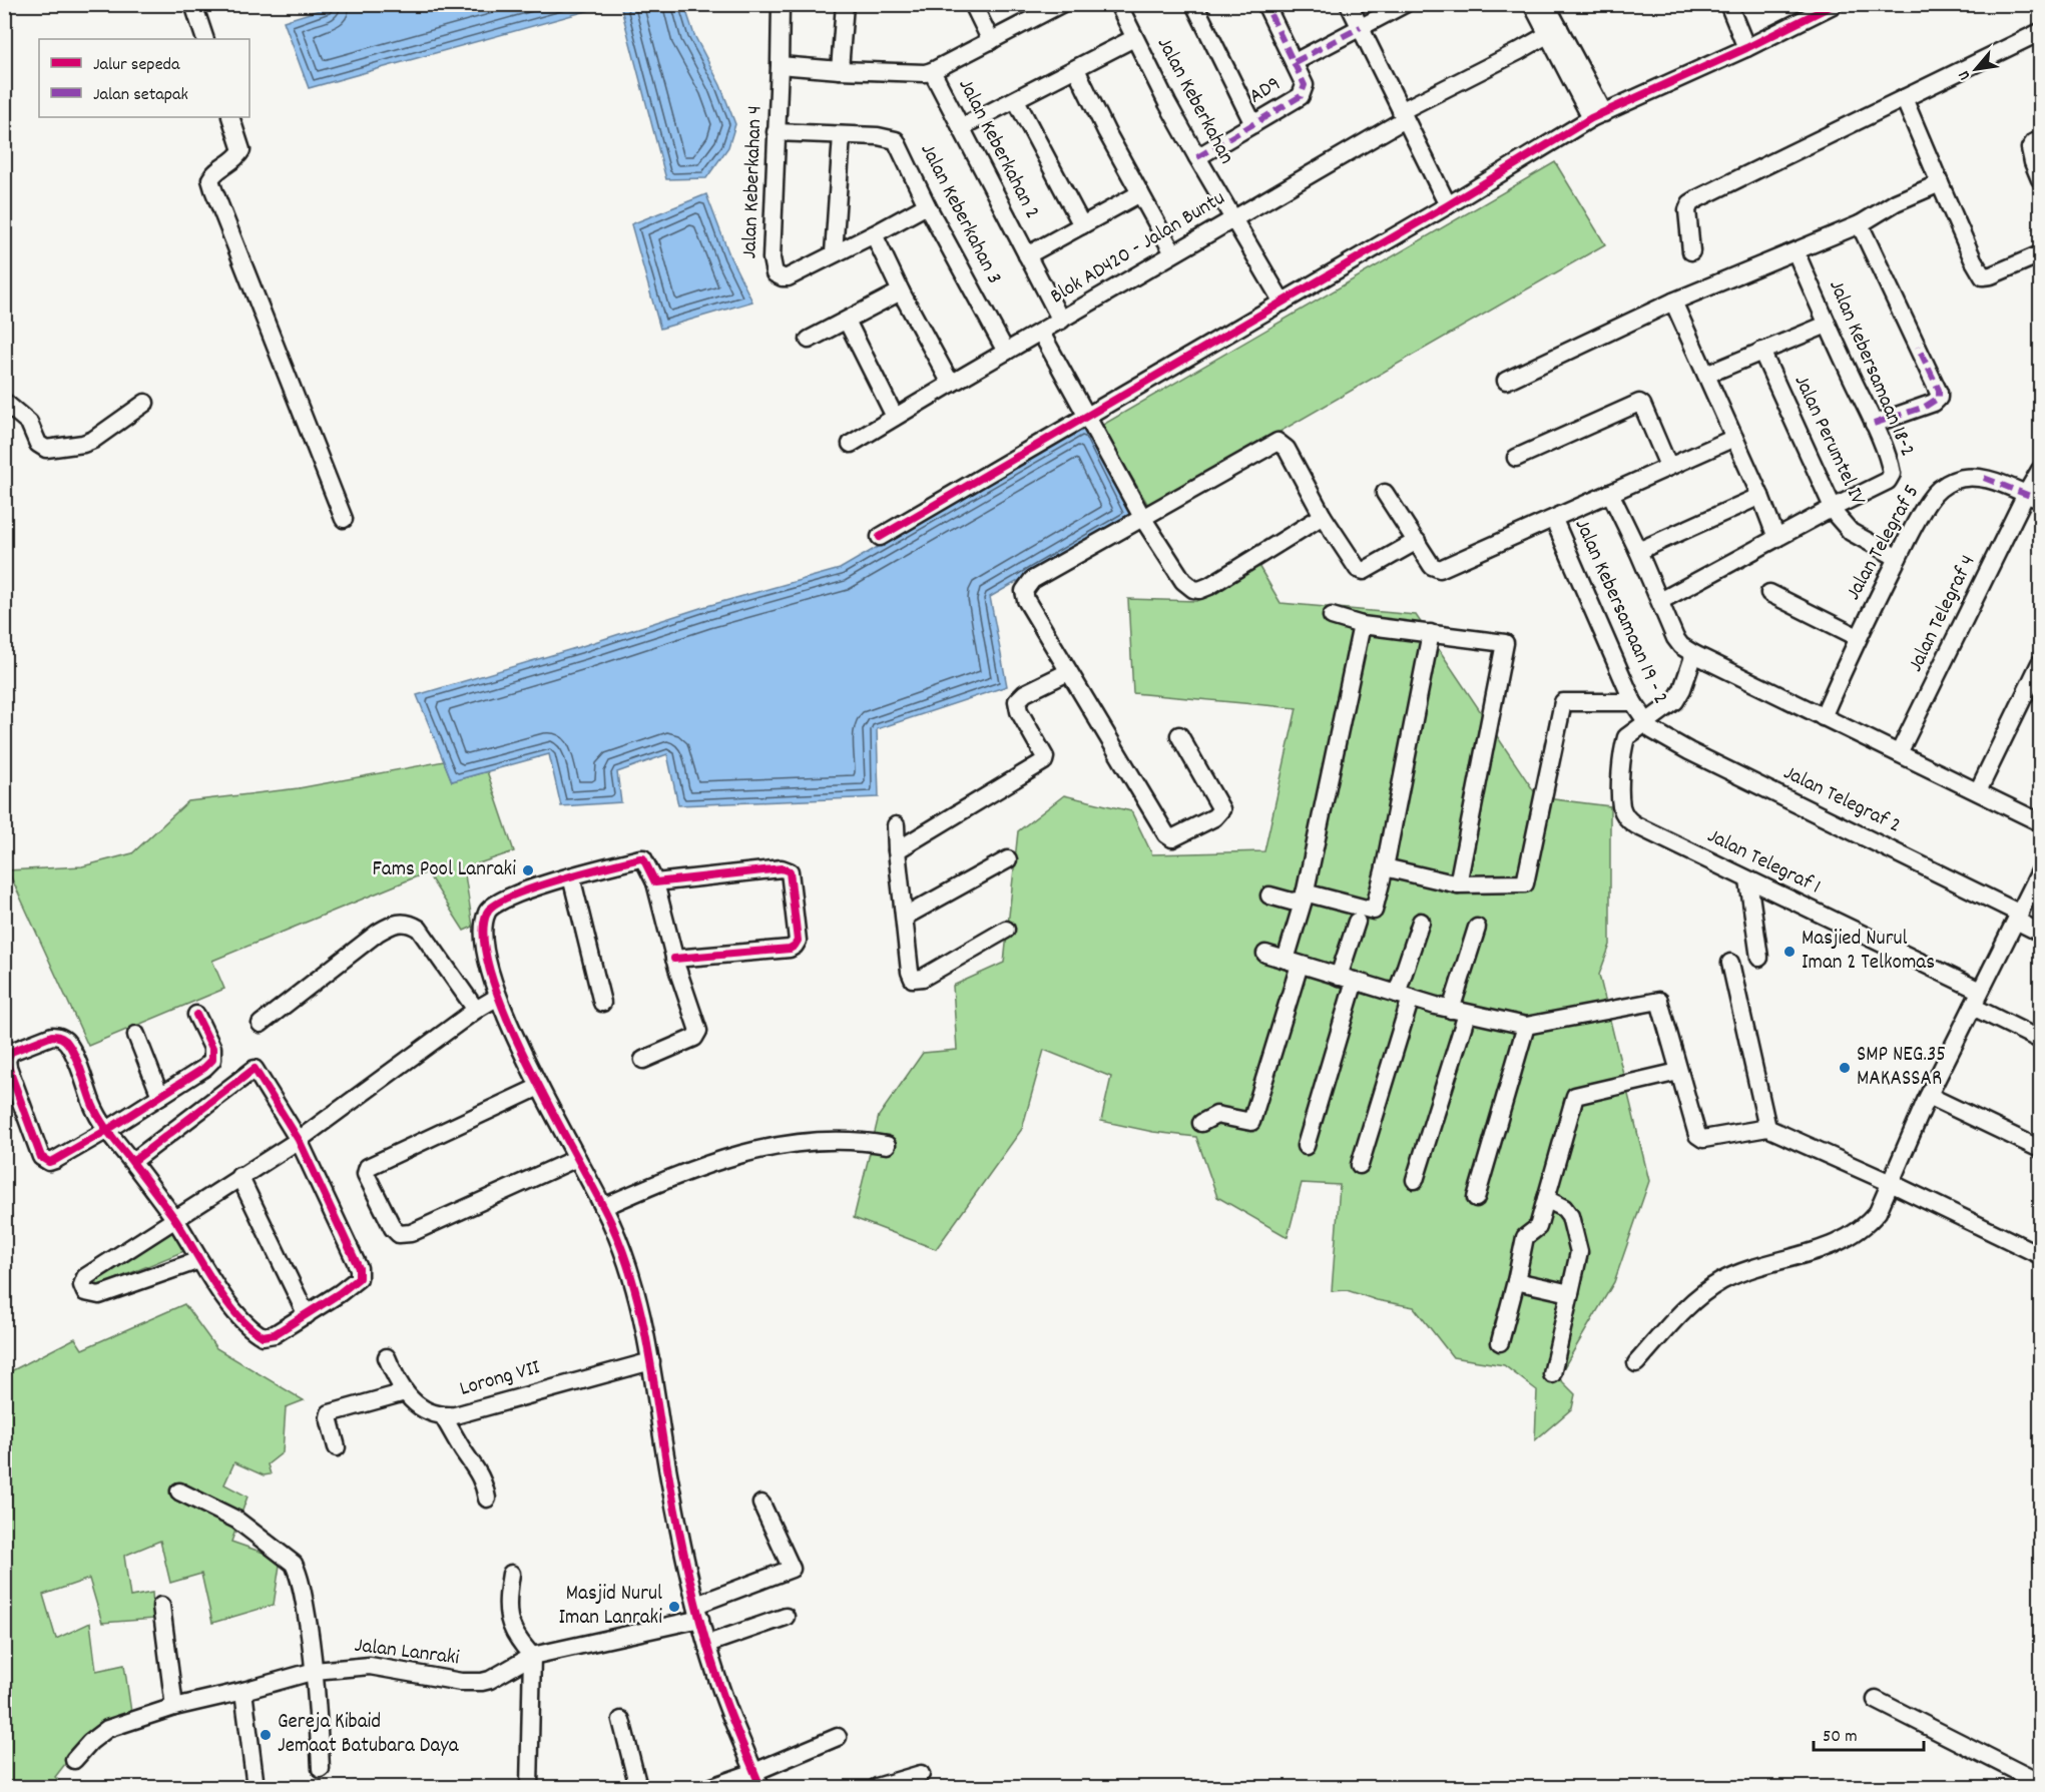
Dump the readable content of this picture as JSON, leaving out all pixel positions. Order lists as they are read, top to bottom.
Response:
{
  "streets": {
    "street": [
      "AD9",
      "Jalan Keberkahan",
      "Jalan Keberkahan 2",
      "Jalan Keberkahan 4",
      "Jalan Keberkahan 3",
      "Blok AD420 - Jalan Buntu",
      "Jalan Kebersamaan 18-2",
      "Jalan Perumtel IV",
      "Jalan Telegraf 5",
      "Jalan Kebersamaan 19 - 2",
      "Jalan Telegraf 4",
      "Jalan Telegraf 2",
      "Jalan Telegraf 1",
      "Lorong VII",
      "Jalan Lanraki"
    ]
  },
  "crossings": [
    ["AD9", "Jalan Keberkahan"],
    ["Jalan Keberkahan", "Blok AD420 - Jalan Buntu"],
    ["Jalan Keberkahan 2", "Jalan Keberkahan 4"],
    ["Jalan Keberkahan 2", "Blok AD420 - Jalan Buntu"],
    ["Jalan Keberkahan 4", "Jalan Keberkahan 3"],
    ["Jalan Keberkahan 3", "Blok AD420 - Jalan Buntu"],
    ["Jalan Kebersamaan 18-2", "Jalan Perumtel IV"],
    ["Jalan Perumtel IV", "Jalan Telegraf 5"],
    ["Jalan Telegraf 5", "Jalan Telegraf 4"],
    ["Jalan Kebersamaan 19 - 2", "Jalan Telegraf 2"],
    ["Jalan Kebersamaan 19 - 2", "Jalan Telegraf 1"],
    ["Jalan Telegraf 2", "Jalan Telegraf 1"]
  ],
  "places": [
    "Fams Pool Lanraki",
    "Masjied Nurul Iman 2 Telkomas",
    "SMP NEG.35 MAKASSAR",
    "Masjid Nurul Iman Lanraki",
    "Gereja Kibaid Jemaat Batubara Daya"
  ],
  "legend": ["Jalur sepeda", "Jalan setapak"],
  "scale_bar": "50 m",
  "north": "bottom left"
}
